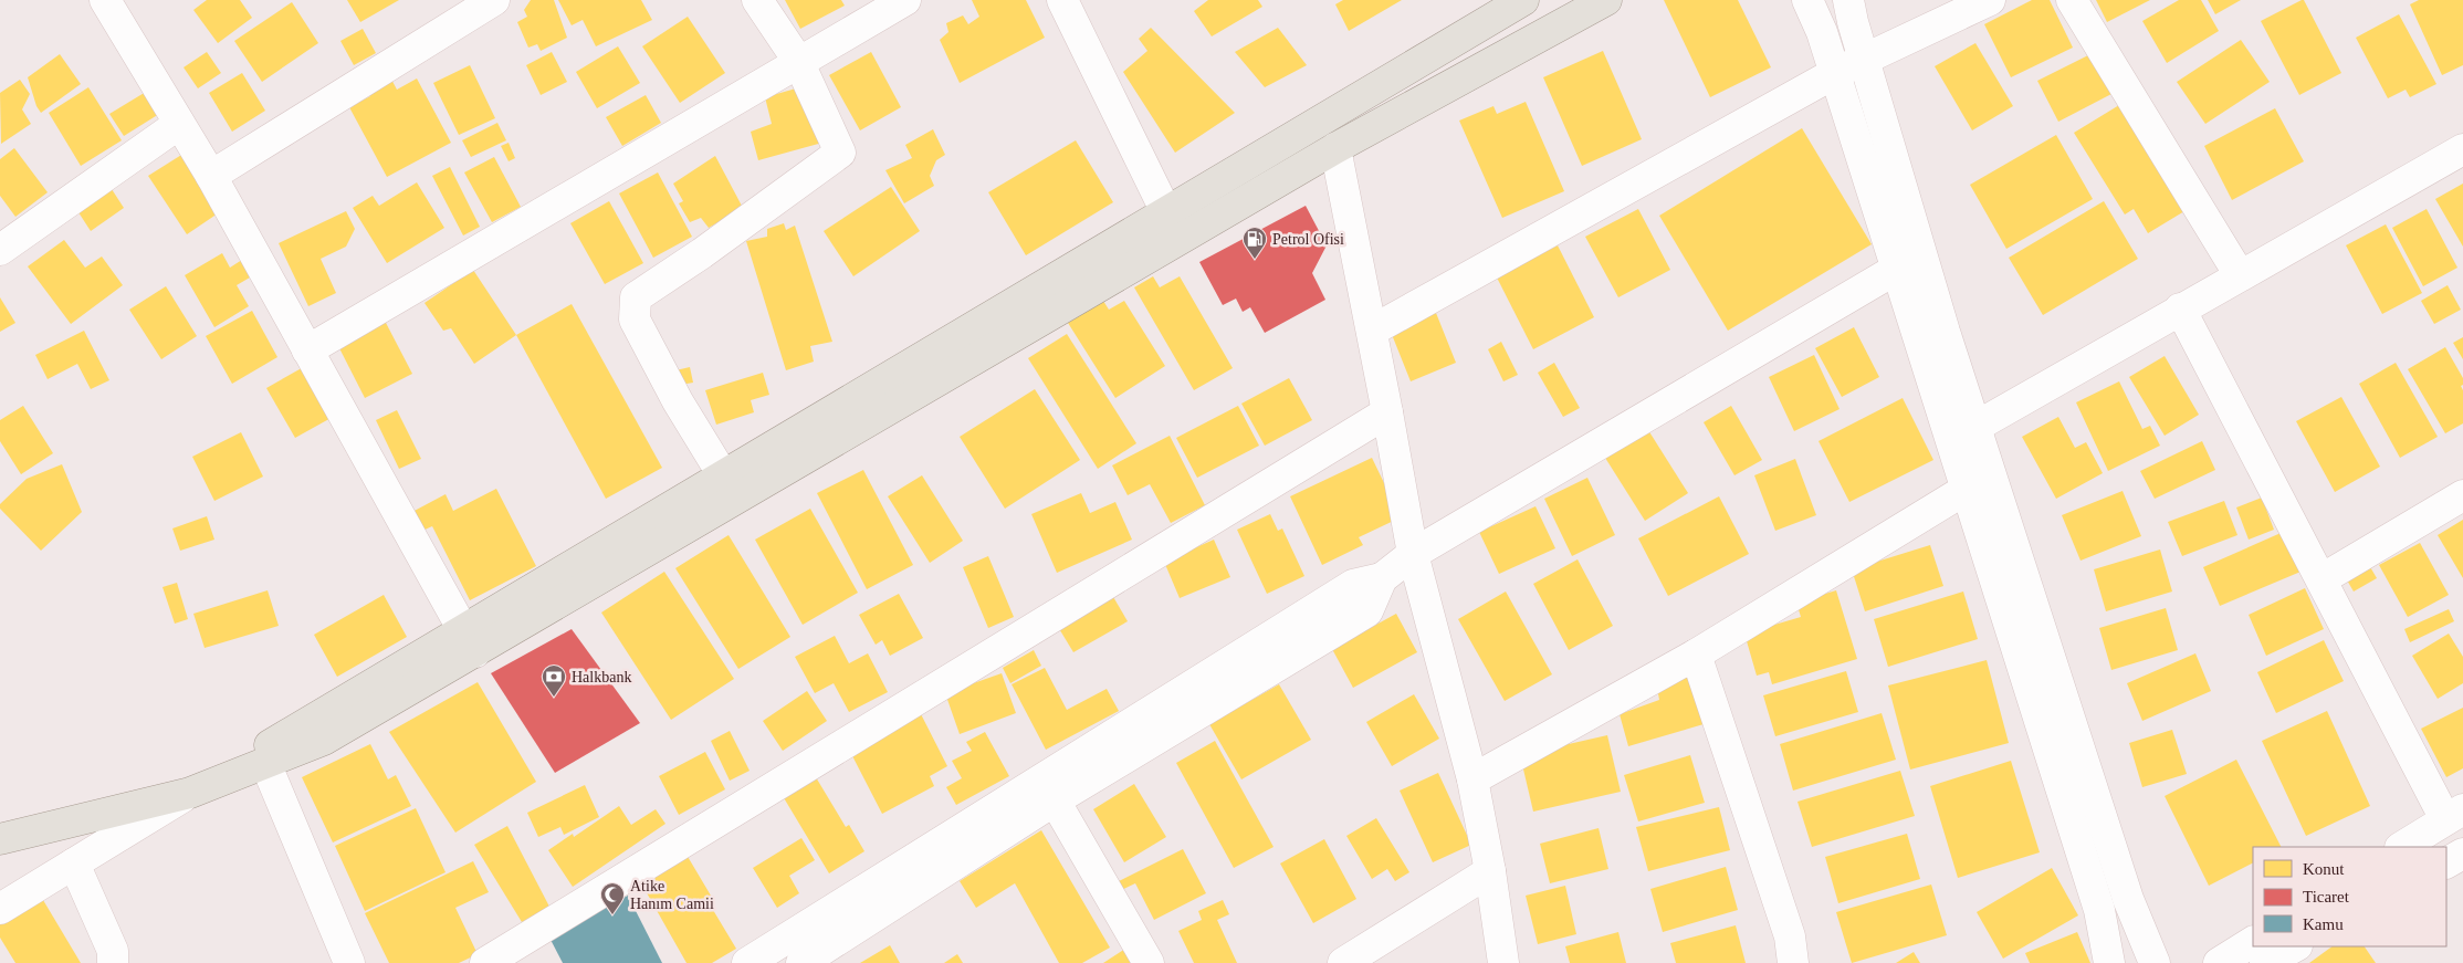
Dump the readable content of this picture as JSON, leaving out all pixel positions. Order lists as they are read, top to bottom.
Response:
{
  "places": {
    "fuel station": ["Petrol Ofisi"],
    "bank": ["Halkbank"],
    "mosque": ["Atike Hanım Camii"]
  },
  "legend": ["Konut", "Ticaret", "Kamu"]
}
